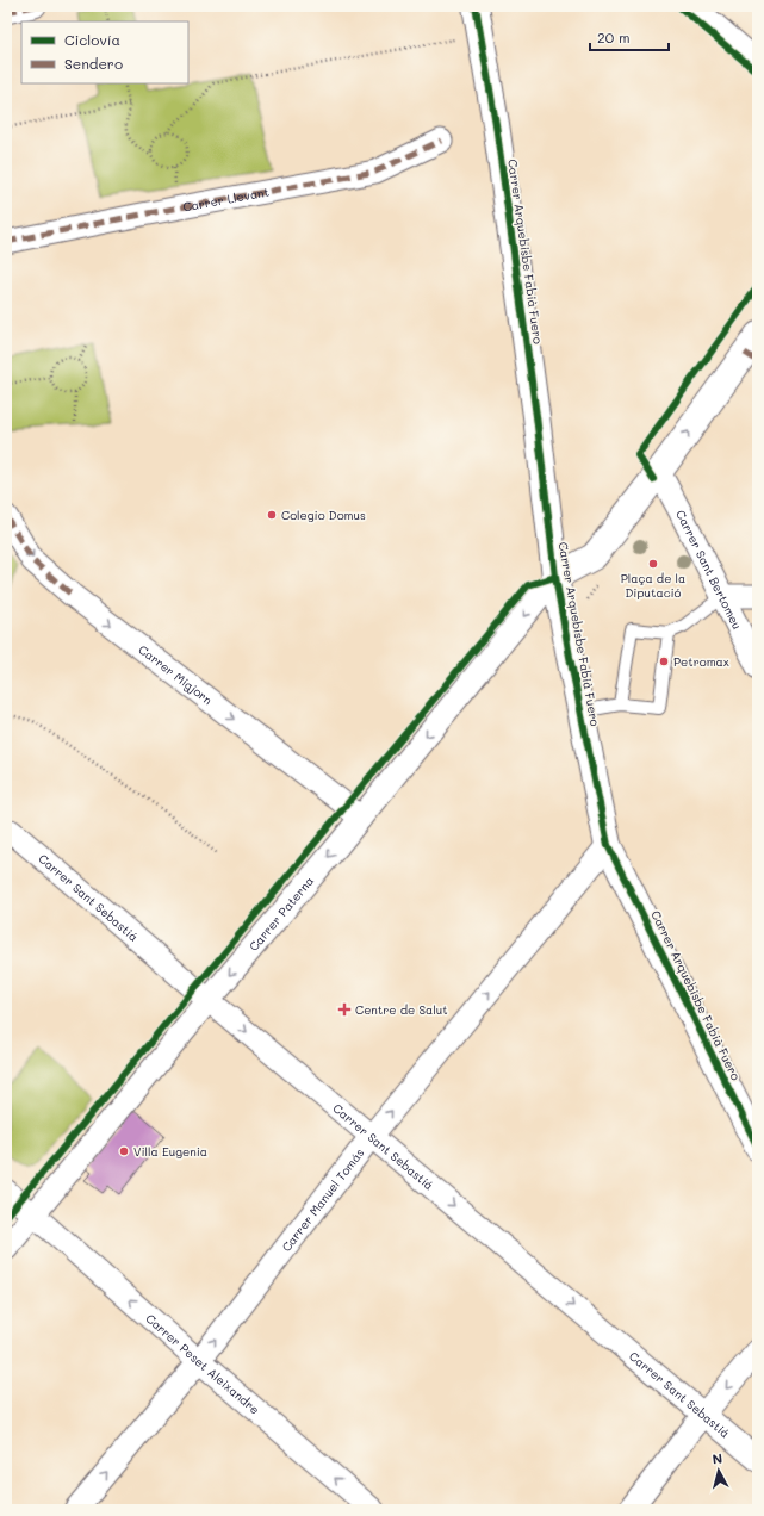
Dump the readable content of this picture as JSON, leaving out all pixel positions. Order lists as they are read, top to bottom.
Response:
{
  "streets": {
    "street": [
      "Carrer Llevant",
      "Carrer Arquebisbe Fabià Fuero",
      "Carrer Sant Bertomeu",
      "Carrer Migjorn",
      "Carrer Sant Sebastiá",
      "Carrer Paterna",
      "Carrer Manuel Tomás",
      "Carrer Peset Aleixandre"
    ]
  },
  "crossings": [
    ["Carrer Arquebisbe Fabià Fuero", "Carrer Paterna"],
    ["Carrer Arquebisbe Fabià Fuero", "Carrer Manuel Tomás"],
    ["Carrer Migjorn", "Carrer Paterna"],
    ["Carrer Sant Sebastiá", "Carrer Paterna"],
    ["Carrer Sant Sebastiá", "Carrer Manuel Tomás"],
    ["Carrer Paterna", "Carrer Peset Aleixandre"],
    ["Carrer Manuel Tomás", "Carrer Peset Aleixandre"]
  ],
  "one_way": [
    "Carrer Migjorn",
    "Carrer Sant Sebastiá",
    "Carrer Paterna",
    "Carrer Manuel Tomás",
    "Carrer Peset Aleixandre"
  ],
  "places": {
    "other": [
      "Colegio Domus",
      "Plaça de la Diputació",
      "Petromax",
      "Villa Eugenia"
    ],
    "health": ["Centre de Salut"]
  },
  "legend": ["Ciclovía", "Sendero"],
  "scale_bar": "20 m",
  "north": "top"
}
